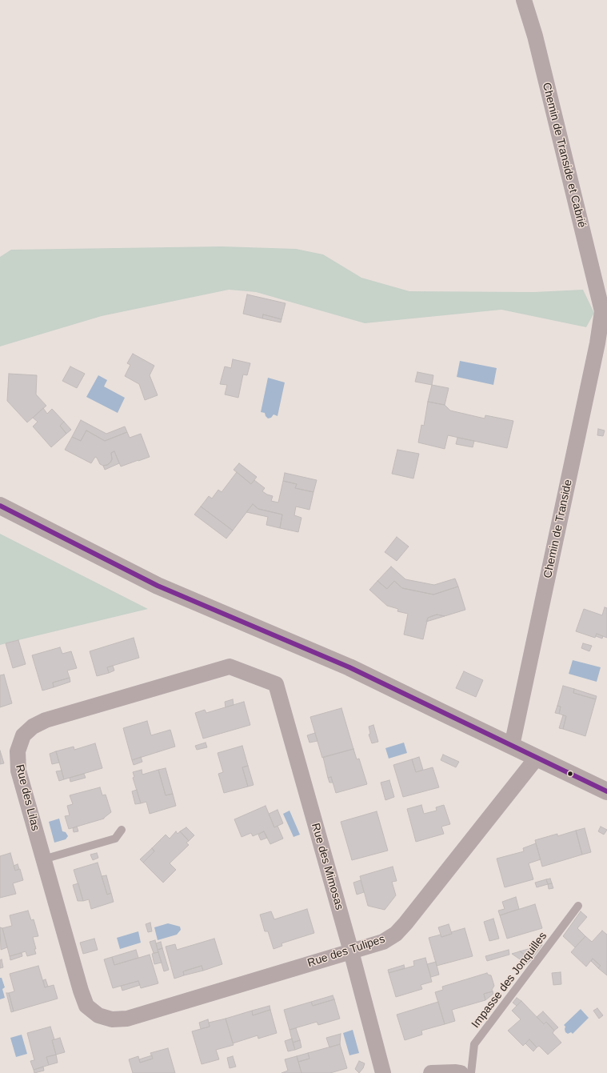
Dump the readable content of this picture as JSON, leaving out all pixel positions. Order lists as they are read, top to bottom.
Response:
{
  "streets": {
    "street": [
      "Chemin de Transide et Cabrié",
      "Chemin de Transide",
      "Rue des Lilas",
      "Rue des Mimosas",
      "Rue des Tulipes"
    ],
    "lane": ["Impasse des Jonquilles"]
  },
  "crossings": [
    ["Chemin de Transide et Cabrié", "Chemin de Transide"],
    ["Rue des Lilas", "Rue des Mimosas"],
    ["Rue des Lilas", "Rue des Tulipes"],
    ["Rue des Mimosas", "Rue des Tulipes"]
  ]
}
